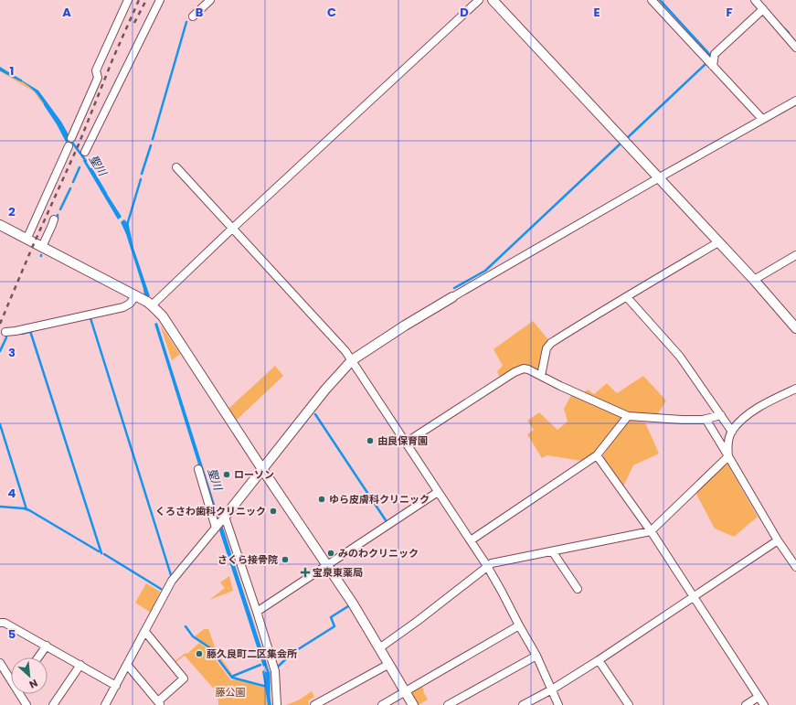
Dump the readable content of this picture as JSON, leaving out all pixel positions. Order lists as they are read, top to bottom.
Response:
{
  "water": ["聖川"],
  "parks": ["藤公園"],
  "places": {
    "other": [
      "由良保育園",
      "ローソン",
      "ゆら皮膚科クリニック",
      "くろさわ歯科クリニック",
      "みのわクリニック",
      "さくら接骨院",
      "藤久良町二区集会所"
    ],
    "health": ["宝泉東薬局"]
  },
  "north": "bottom right",
  "grid": {
    "columns": [
      "A",
      "B",
      "C",
      "D",
      "E",
      "F"
    ],
    "rows": [
      "1",
      "2",
      "3",
      "4",
      "5"
    ]
  }
}
